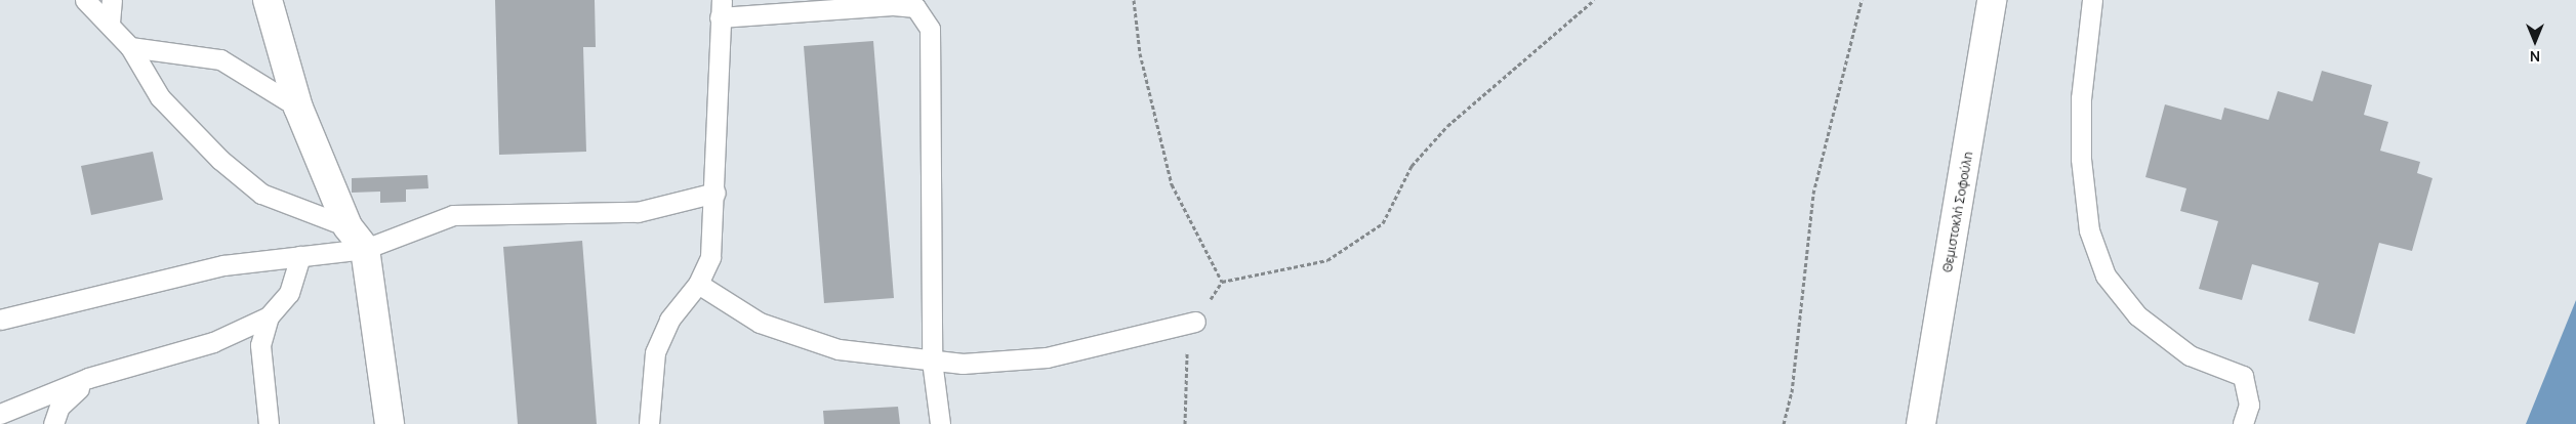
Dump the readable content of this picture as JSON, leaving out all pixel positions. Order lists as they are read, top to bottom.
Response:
{
  "streets": {
    "street": ["Θεμιστοκλή Σοφούλη"]
  },
  "north": "bottom"
}
